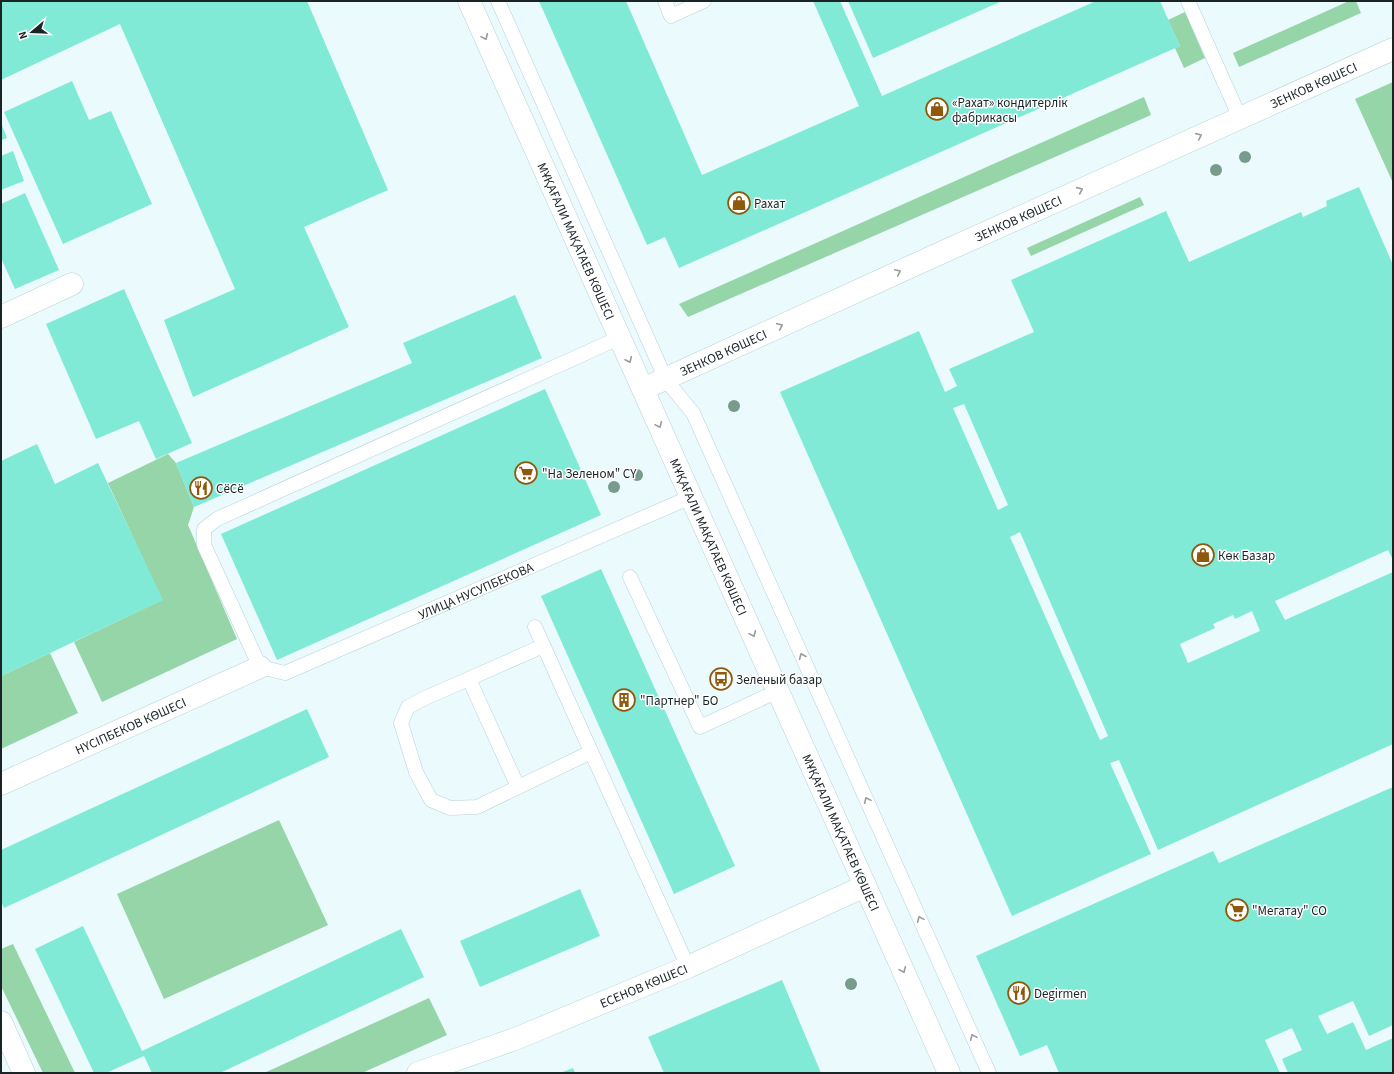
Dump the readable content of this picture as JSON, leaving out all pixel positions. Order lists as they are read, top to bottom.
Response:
{
  "streets": {
    "street": [
      "ЗЕНКОВ КӨШЕСІ",
      "МҰҚАҒАЛИ МАҚАТАЕВ КӨШЕСІ",
      "НҮСІПБЕКОВ КӨШЕСІ",
      "ЕСЕНОВ КӨШЕСІ"
    ],
    "lane": ["УЛИЦА НУСУПБЕКОВА"]
  },
  "crossings": [
    ["ЗЕНКОВ КӨШЕСІ", "МҰҚАҒАЛИ МАҚАТАЕВ КӨШЕСІ"],
    ["МҰҚАҒАЛИ МАҚАТАЕВ КӨШЕСІ", "УЛИЦА НУСУПБЕКОВА"],
    ["МҰҚАҒАЛИ МАҚАТАЕВ КӨШЕСІ", "ЕСЕНОВ КӨШЕСІ"],
    ["УЛИЦА НУСУПБЕКОВА", "НҮСІПБЕКОВ КӨШЕСІ"]
  ],
  "one_way": ["ЗЕНКОВ КӨШЕСІ", "МҰҚАҒАЛИ МАҚАТАЕВ КӨШЕСІ"],
  "places": {
    "shop": ["«Рахат» кондитерлік фабрикасы", "Рахат", "Көк Базар"],
    "supermarket": ["\"На Зеленом\" СҮ", "\"Мегатау\" СО"],
    "restaurant": ["СёСё", "Degirmen"],
    "bus stop": ["Зеленый базар"],
    "building": ["\"Партнер\" БО"]
  },
  "north": "left"
}
